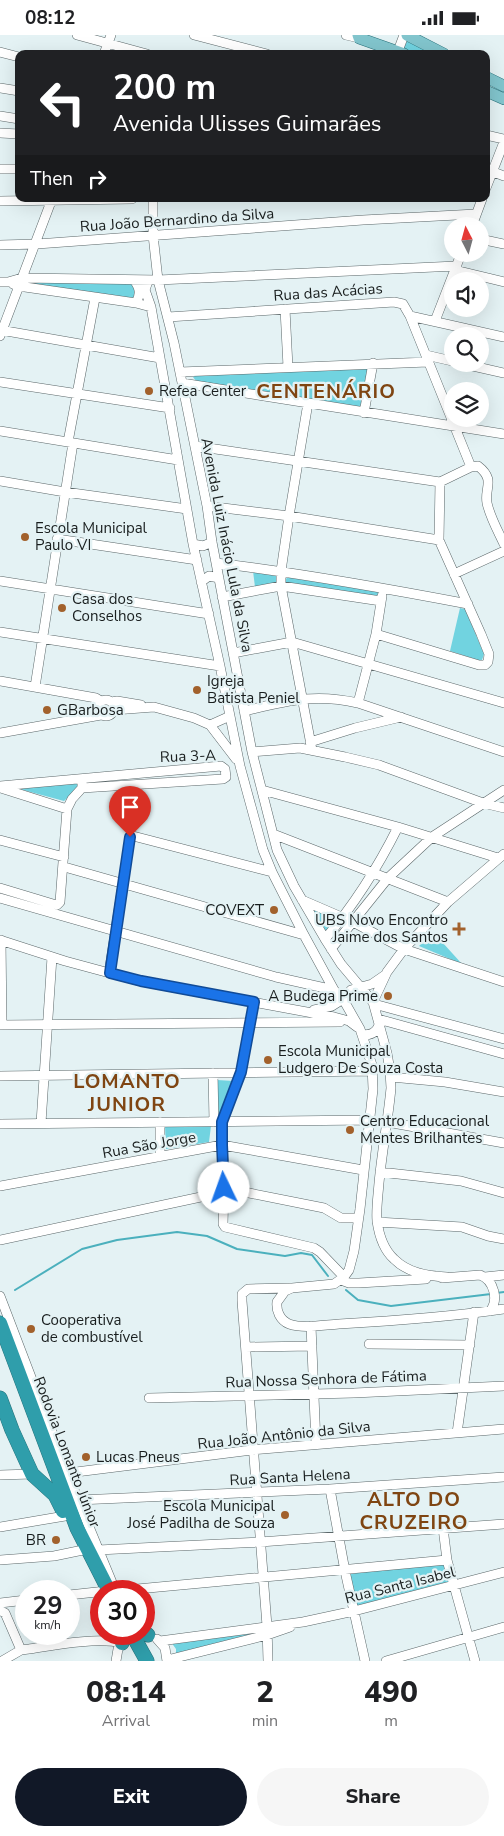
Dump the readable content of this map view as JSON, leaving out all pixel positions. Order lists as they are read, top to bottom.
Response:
{
  "streets": {
    "highway": ["Rodovia Lomanto Júnior"],
    "street": [
      "Rua João Bernardino da Silva",
      "Rua das Acácias",
      "Avenida Luiz Inácio Lula da Silva",
      "Rua 3-A",
      "Rua São Jorge",
      "Rua Nossa Senhora de Fátima",
      "Rua João Antônio da Silva",
      "Rua Santa Helena",
      "Rua Santa Isabel"
    ]
  },
  "crossings": [
    ["Rua João Bernardino da Silva", "Avenida Luiz Inácio Lula da Silva"],
    ["Rua das Acácias", "Avenida Luiz Inácio Lula da Silva"],
    ["Avenida Luiz Inácio Lula da Silva", "Rua São Jorge"]
  ],
  "districts": ["CENTENÁRIO", "LOMANTO JUNIOR", "ALTO DO CRUZEIRO"],
  "places": {
    "other": [
      "Refea Center",
      "Escola Municipal Paulo VI",
      "Casa dos Conselhos",
      "Igreja Batista Peniel",
      "GBarbosa",
      "COVEXT",
      "A Budega Prime",
      "Escola Municipal Ludgero De Souza Costa",
      "Centro Educacional Mentes Brilhantes",
      "Cooperativa de combustível",
      "Lucas Pneus",
      "Escola Municipal José Padilha de Souza",
      "BR"
    ],
    "health": ["UBS Novo Encontro Jaime dos Santos"]
  },
  "north": "top",
  "page": {
    "status": "08:12",
    "turn": ["200 m", "Avenida Ulisses Guimarães"],
    "then": "Then",
    "speed": "29 km/h",
    "limit": "30",
    "eta": [
      "08:14",
      "Arrival",
      "2",
      "min",
      "490",
      "m"
    ],
    "buttons": ["Exit", "Share"]
  }
}
